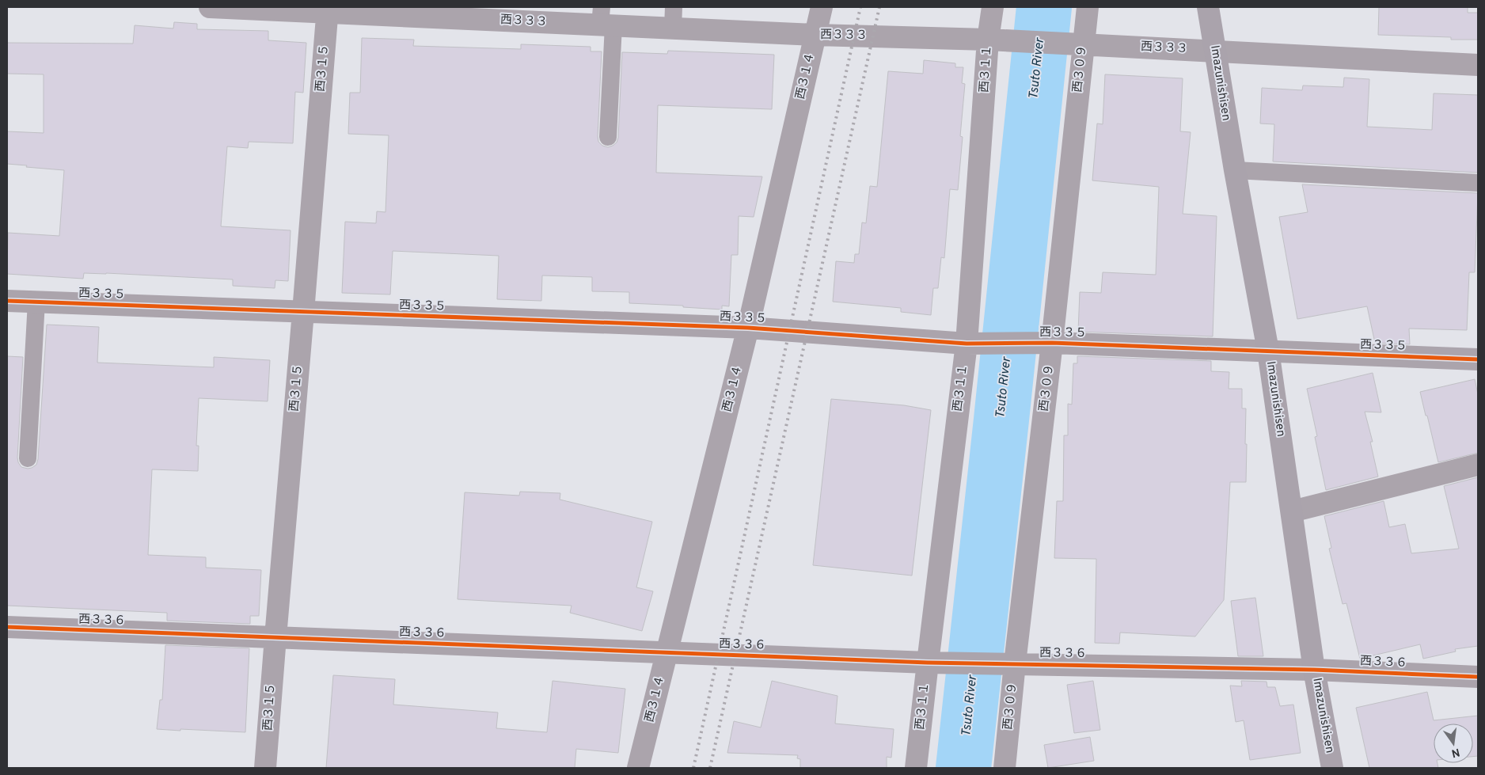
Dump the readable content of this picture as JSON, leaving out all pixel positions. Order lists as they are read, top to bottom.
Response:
{
  "streets": {
    "street": [
      "西３３３",
      "西３１５",
      "西３１１",
      "西３０９",
      "西３１４",
      "Imazunishisen",
      "西３３５",
      "西３３６"
    ]
  },
  "crossings": [
    ["西３３３", "西３１５"],
    ["西３３３", "西３１１"],
    ["西３３３", "西３０９"],
    ["西３３３", "西３１４"],
    ["西３３３", "Imazunishisen"],
    ["西３１５", "西３３５"],
    ["西３１５", "西３３６"],
    ["西３１１", "西３３５"],
    ["西３１１", "西３３６"],
    ["西３０９", "西３３５"],
    ["西３０９", "西３３６"],
    ["西３１４", "西３３５"],
    ["西３１４", "西３３６"],
    ["Imazunishisen", "西３３５"],
    ["Imazunishisen", "西３３６"]
  ],
  "water": ["Tsuto River"],
  "north": "bottom"
}
